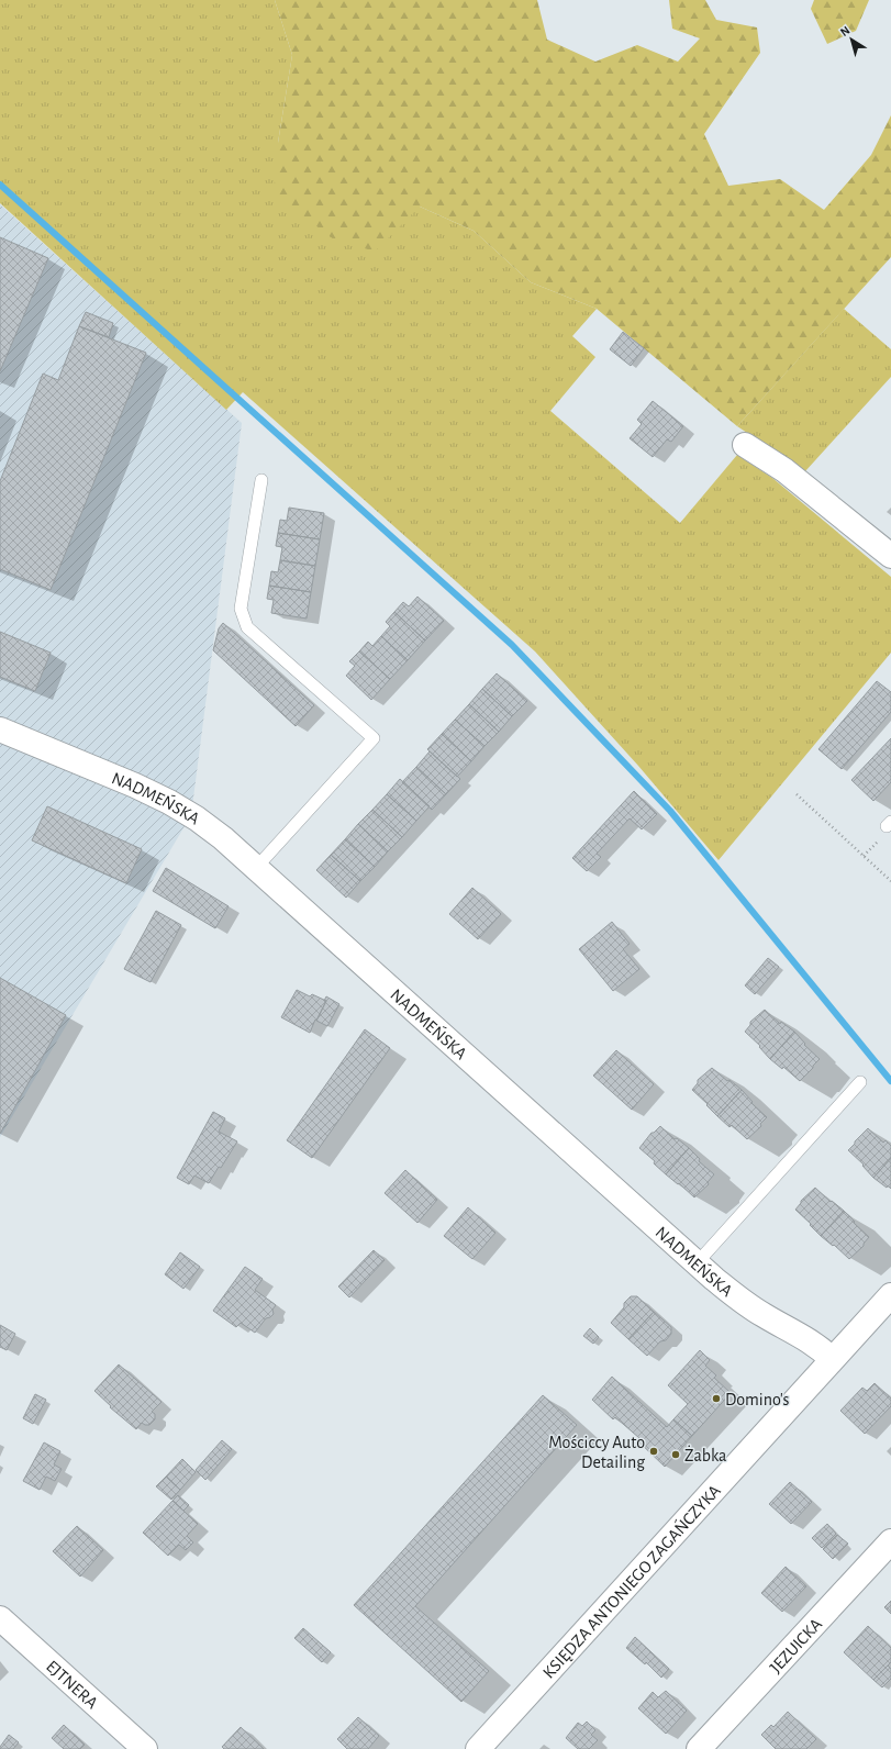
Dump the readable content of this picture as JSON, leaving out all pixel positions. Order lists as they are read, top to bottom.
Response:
{
  "streets": {
    "street": [
      "NADMEŃSKA",
      "KSIĘDZA ANTONIEGO ZAGAŃCZYKA",
      "JEZUICKA",
      "EJTNERA"
    ]
  },
  "crossings": [
    ["NADMEŃSKA", "KSIĘDZA ANTONIEGO ZAGAŃCZYKA"]
  ],
  "places": ["Domino's", "Mościccy Auto Detailing", "Żabka"],
  "north": "top left"
}
